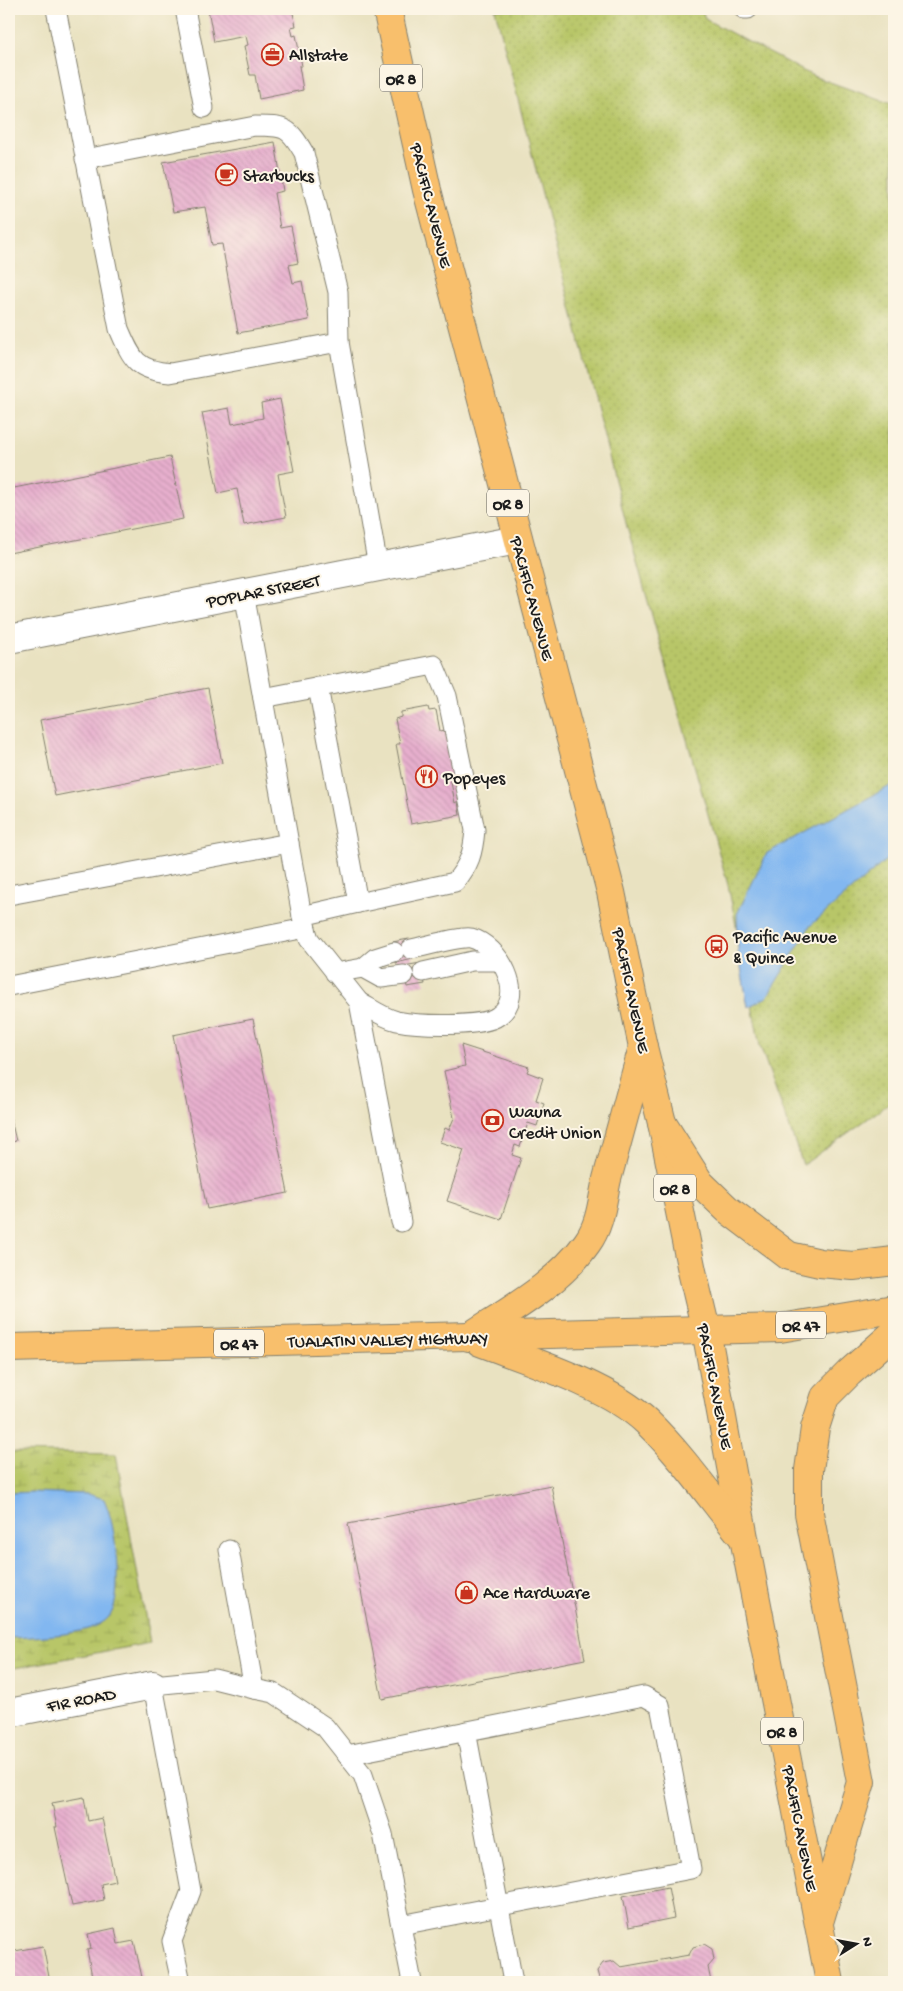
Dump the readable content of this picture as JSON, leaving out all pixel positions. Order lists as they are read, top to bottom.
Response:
{
  "streets": {
    "main road": [
      "OR 8",
      "PACIFIC AVENUE",
      "OR 47",
      "TUALATIN VALLEY HIGHWAY"
    ],
    "street": ["POPLAR STREET", "FIR ROAD"]
  },
  "crossings": [
    ["PACIFIC AVENUE", "POPLAR STREET"],
    ["PACIFIC AVENUE", "OR 47"],
    ["PACIFIC AVENUE", "TUALATIN VALLEY HIGHWAY"],
    ["OR 47", "TUALATIN VALLEY HIGHWAY"]
  ],
  "places": {
    "office": ["Allstate"],
    "cafe": ["Starbucks"],
    "restaurant": ["Popeyes"],
    "bus stop": ["Pacific Avenue & Quince"],
    "bank": ["Wauna Credit Union"],
    "shop": ["Ace Hardware"]
  },
  "north": "right"
}
